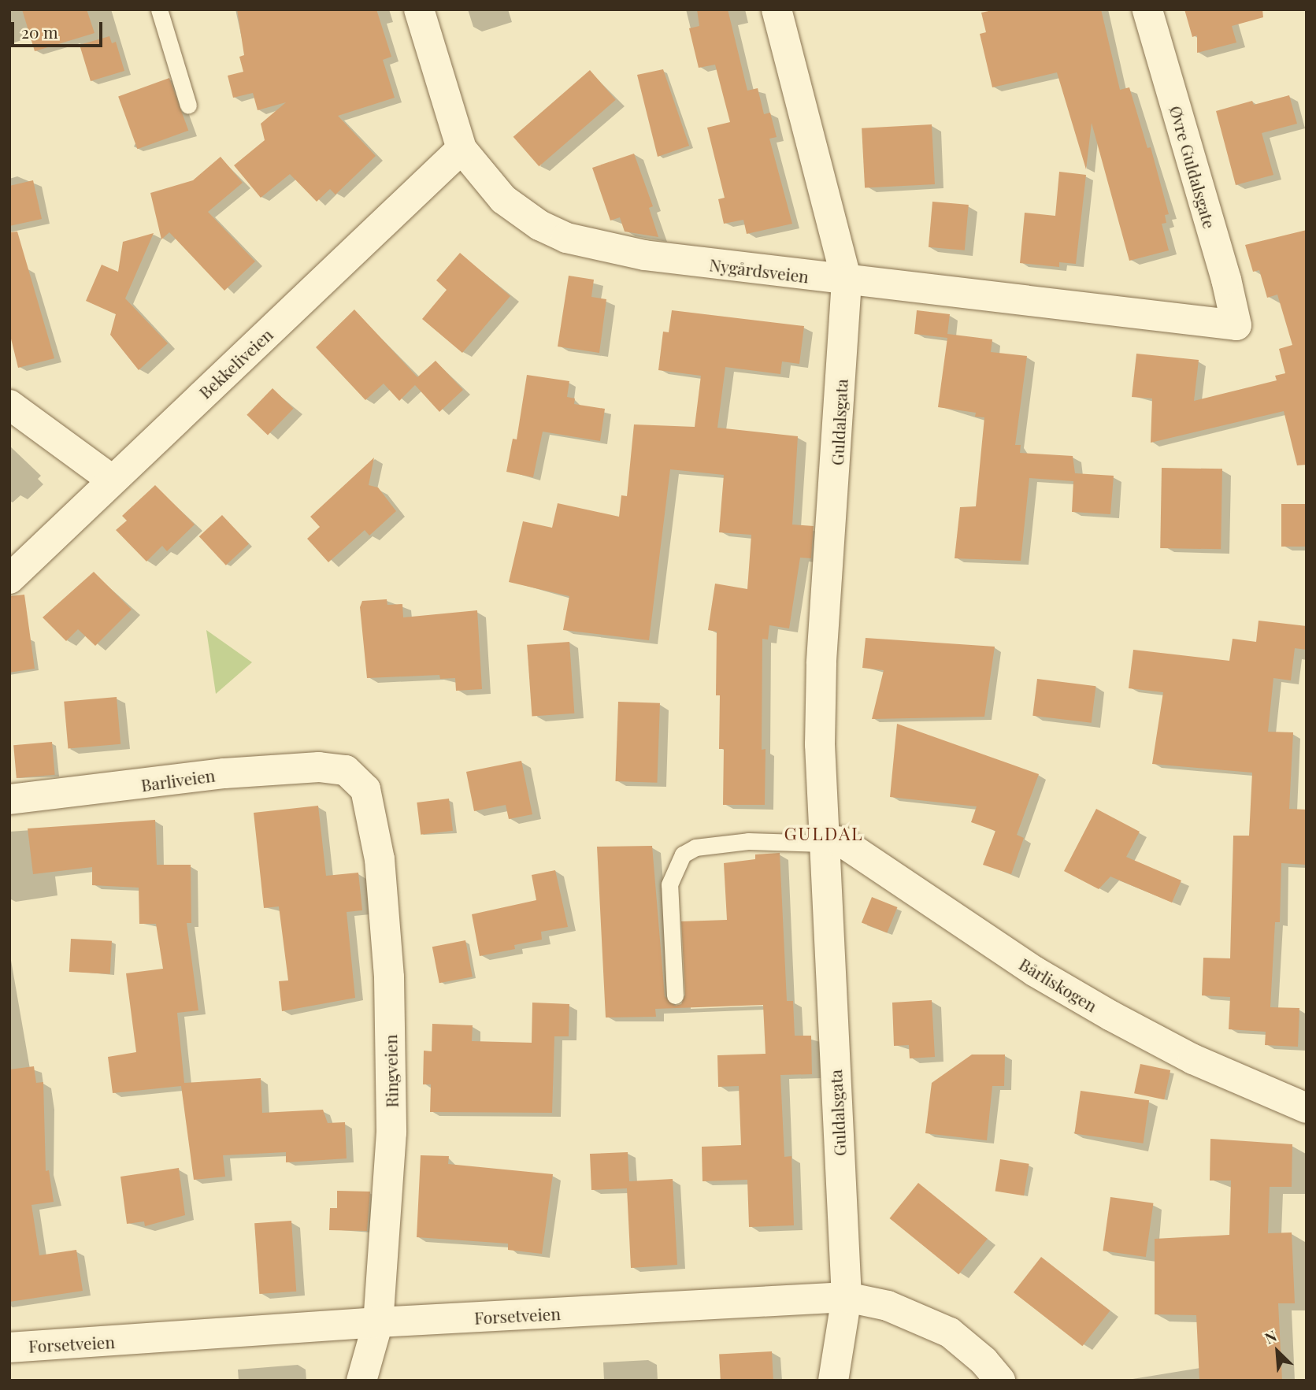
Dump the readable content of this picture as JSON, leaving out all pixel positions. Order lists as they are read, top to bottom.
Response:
{
  "streets": {
    "street": [
      "Øvre Guldalsgate",
      "Nygårdsveien",
      "Bekkeliveien",
      "Guldalsgata",
      "Barliveien",
      "Bårliskogen",
      "Ringveien",
      "Forsetveien"
    ]
  },
  "crossings": [
    ["Øvre Guldalsgate", "Nygårdsveien"],
    ["Nygårdsveien", "Bekkeliveien"],
    ["Nygårdsveien", "Guldalsgata"],
    ["Guldalsgata", "Bårliskogen"],
    ["Guldalsgata", "Forsetveien"],
    ["Barliveien", "Ringveien"],
    ["Ringveien", "Forsetveien"]
  ],
  "districts": ["GULDAL"],
  "scale_bar": "20 m",
  "north": "top left"
}
